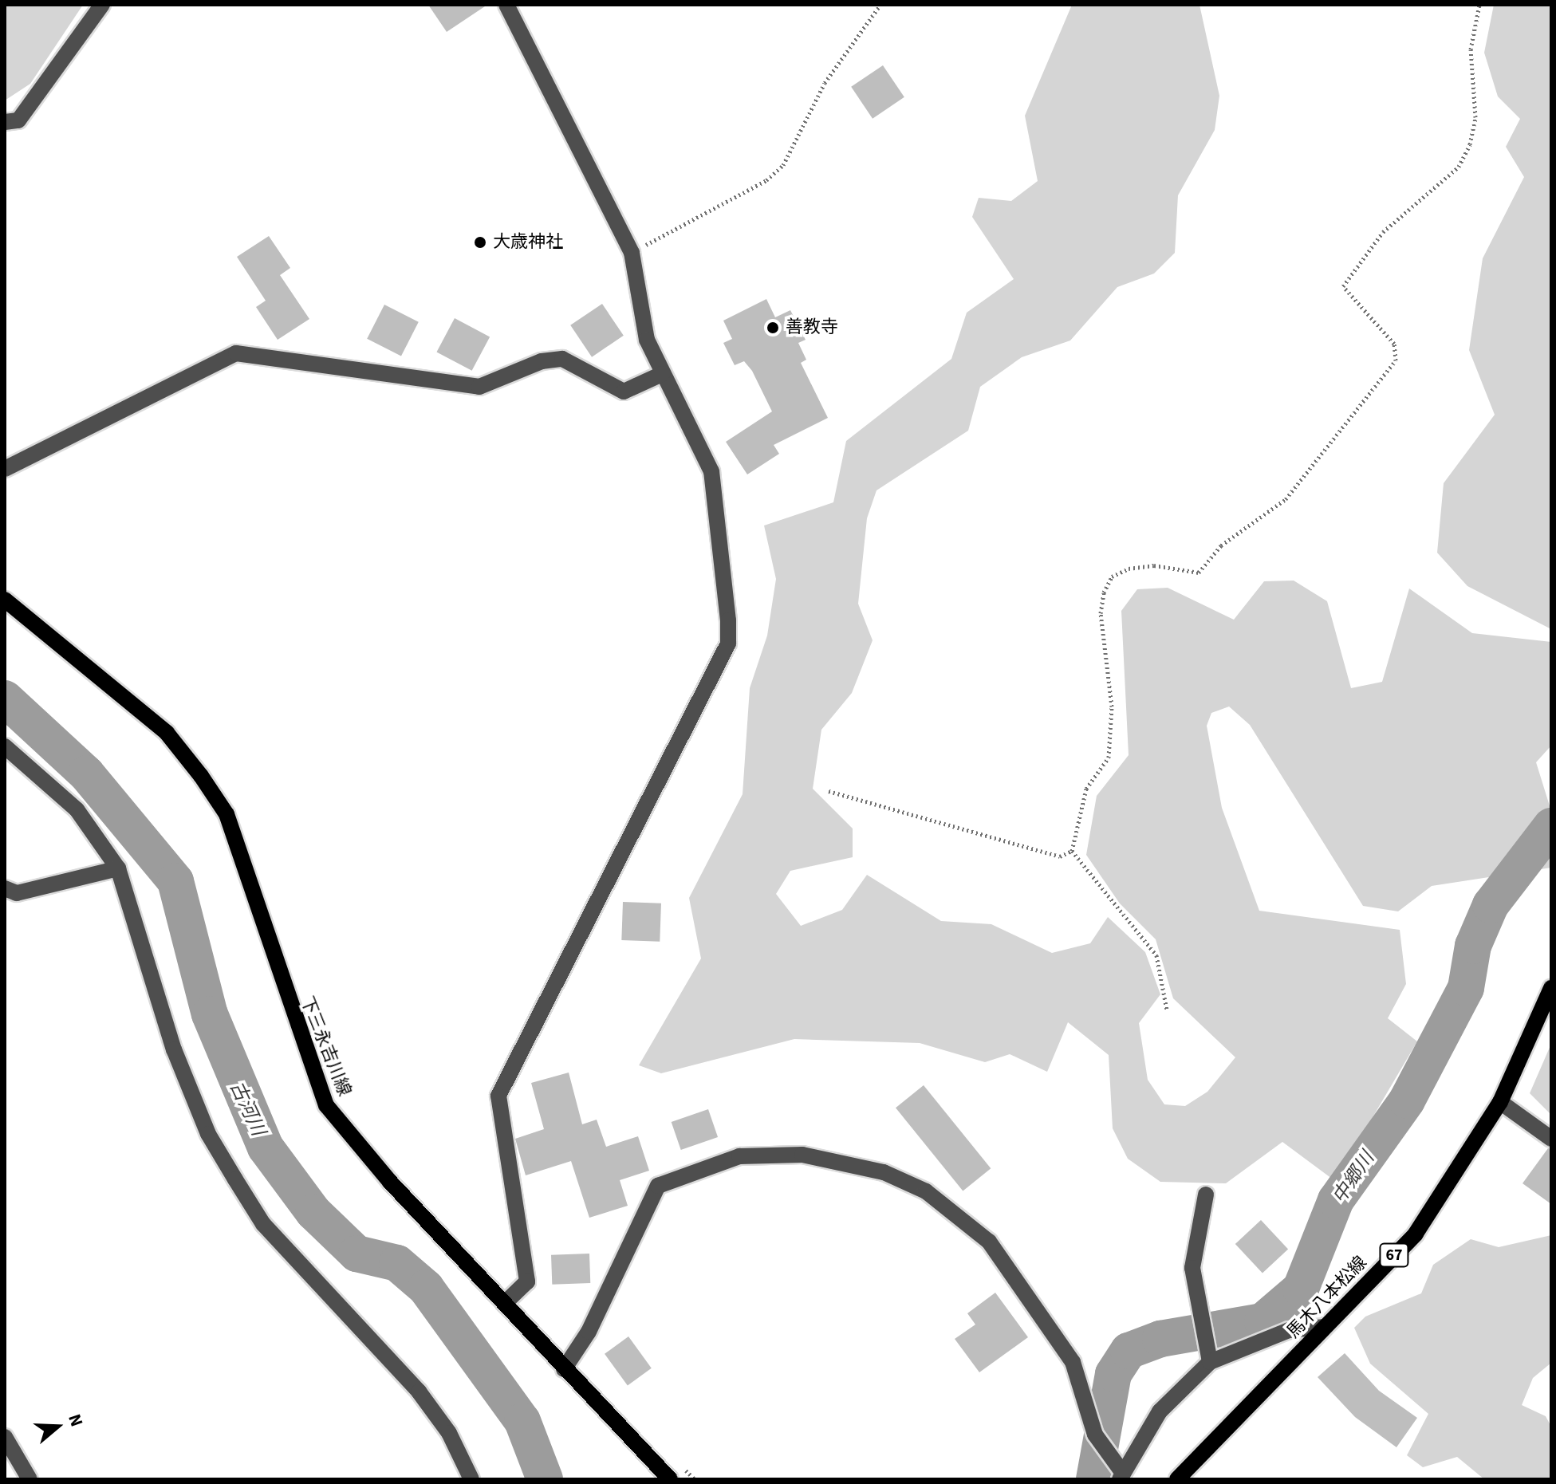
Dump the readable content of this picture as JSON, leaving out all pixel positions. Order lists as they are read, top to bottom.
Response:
{
  "streets": {
    "main road": ["下三永吉川線", "67", "馬木八本松線"]
  },
  "water": ["古河川", "中郷川"],
  "places": ["大歳神社", "善教寺"],
  "north": "right"
}
